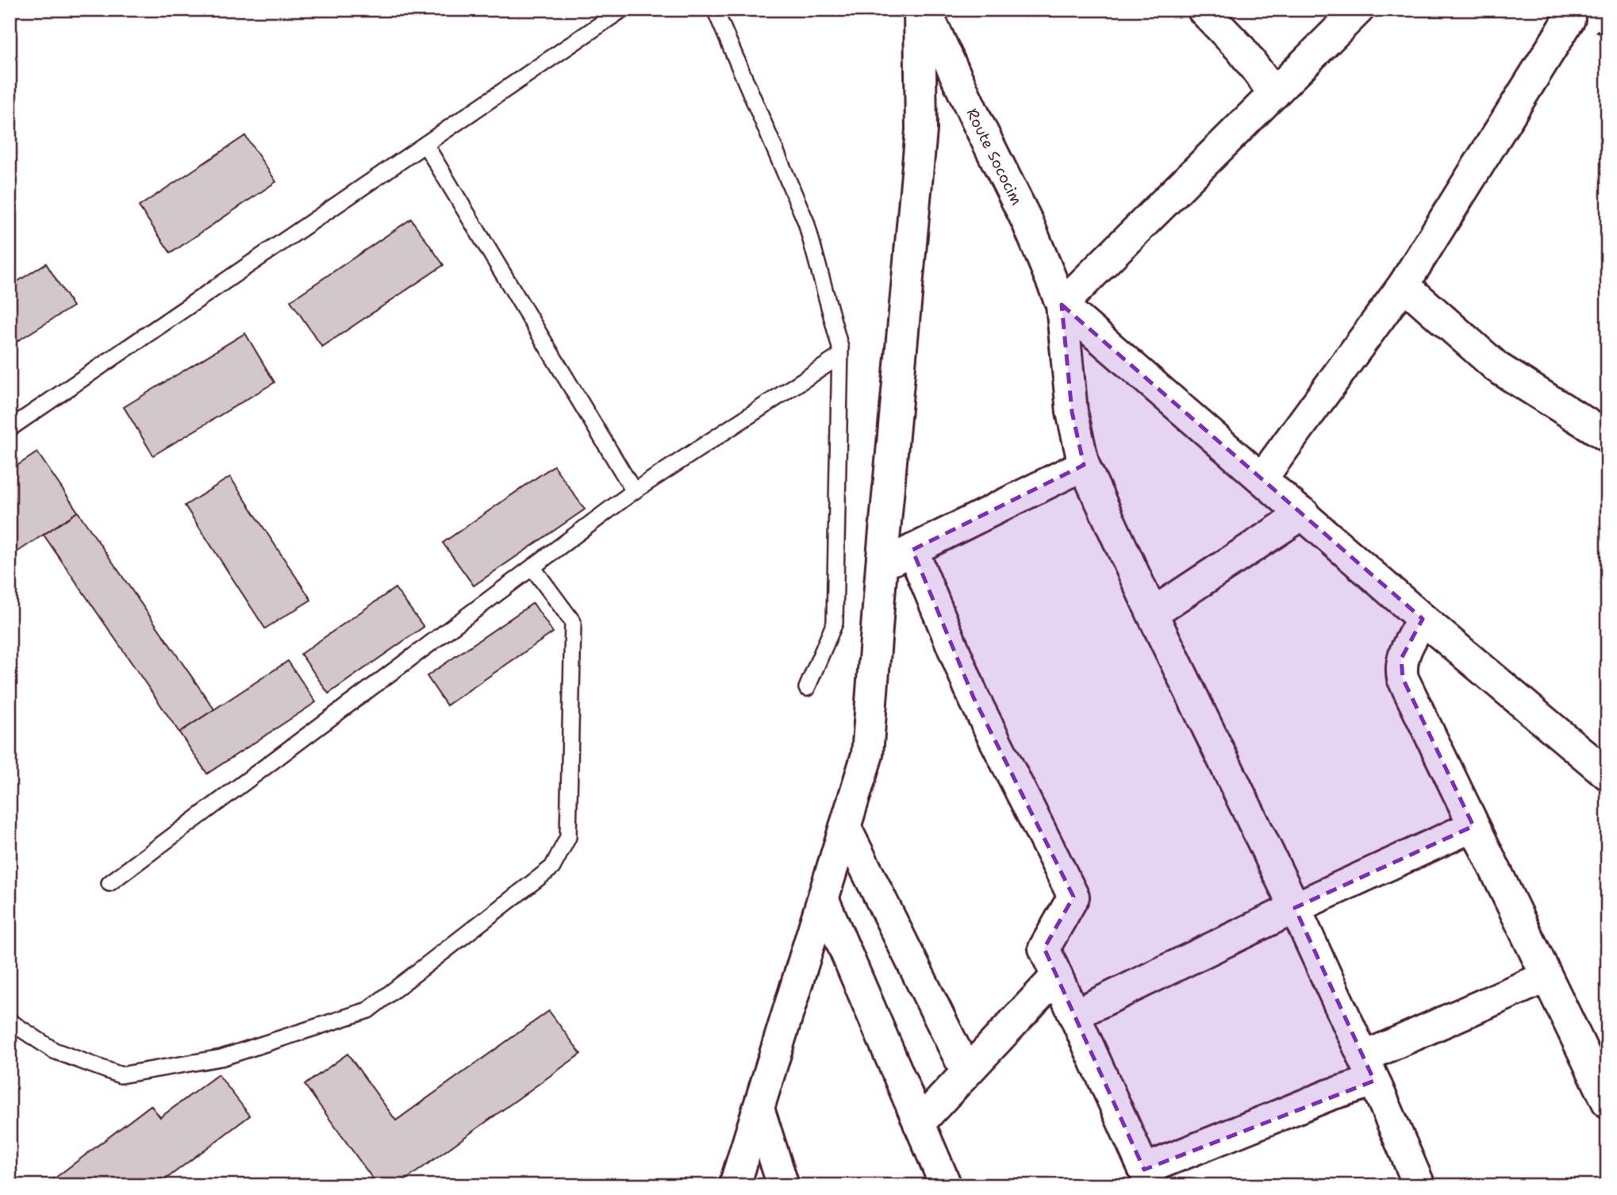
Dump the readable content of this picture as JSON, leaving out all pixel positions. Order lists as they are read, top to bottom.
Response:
{
  "streets": {
    "street": ["Route Sococim"]
  }
}
